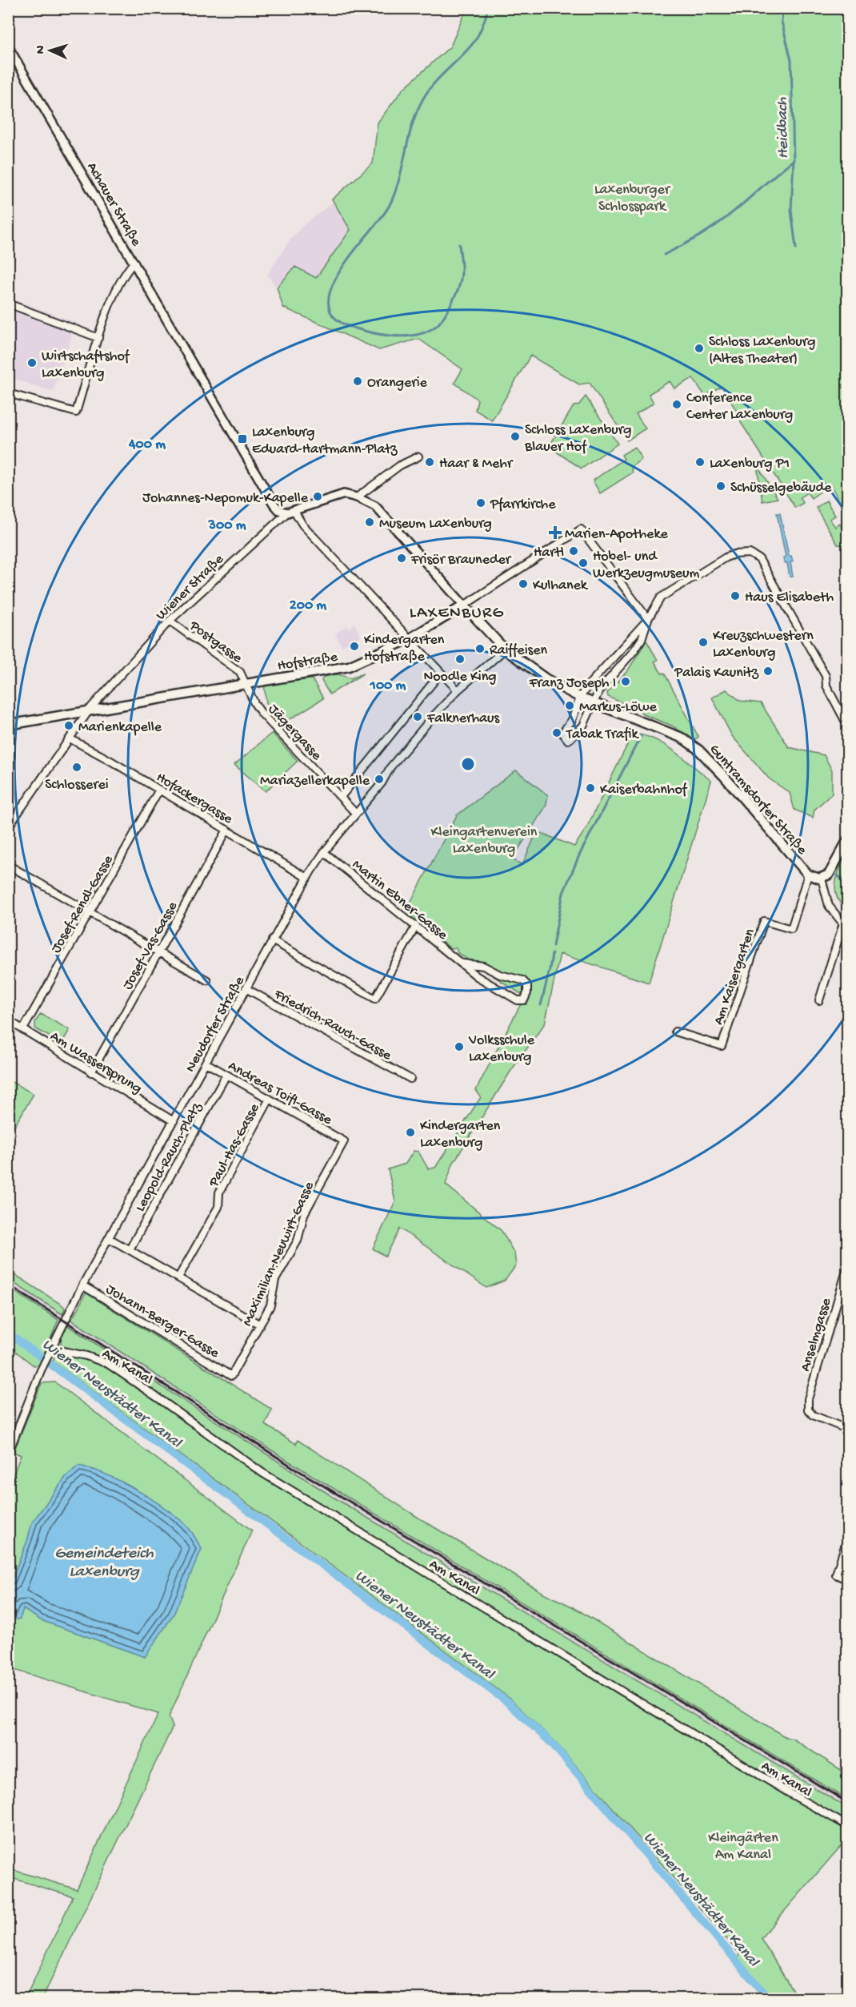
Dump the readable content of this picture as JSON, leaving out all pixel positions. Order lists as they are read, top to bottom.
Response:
{
  "streets": {
    "main road": ["Hofstraße", "Guntramsdorfer Straße"],
    "street": [
      "Achauer Straße",
      "Wiener Straße",
      "Postgasse",
      "Jägergasse",
      "Hofackergasse",
      "Martin Ebner-Gasse",
      "Josef-Rendl-Gasse",
      "Josef-Vas-Gasse",
      "Am Kaisergarten",
      "Neudorfer Straße",
      "Friedrich-Rauch-Gasse",
      "Am Wassersprung",
      "Andreas Toifl-Gasse",
      "Paul-Has-Gasse",
      "Leopold-Rauch-Platz",
      "Maximilian-Neuwirt-Gasse",
      "Johann-Berger-Gasse",
      "Anselmgasse",
      "Am Kanal"
    ]
  },
  "crossings": [
    ["Achauer Straße", "Wiener Straße"],
    ["Wiener Straße", "Postgasse"],
    ["Wiener Straße", "Hofstraße"],
    ["Wiener Straße", "Hofackergasse"],
    ["Postgasse", "Hofstraße"],
    ["Postgasse", "Jägergasse"],
    ["Hofstraße", "Jägergasse"],
    ["Hofstraße", "Guntramsdorfer Straße"],
    ["Jägergasse", "Neudorfer Straße"],
    ["Hofackergasse", "Josef-Rendl-Gasse"],
    ["Hofackergasse", "Josef-Vas-Gasse"],
    ["Hofackergasse", "Neudorfer Straße"],
    ["Guntramsdorfer Straße", "Am Kaisergarten"],
    ["Guntramsdorfer Straße", "Neudorfer Straße"],
    ["Martin Ebner-Gasse", "Neudorfer Straße"],
    ["Josef-Rendl-Gasse", "Am Wassersprung"],
    ["Josef-Vas-Gasse", "Am Wassersprung"],
    ["Neudorfer Straße", "Friedrich-Rauch-Gasse"],
    ["Neudorfer Straße", "Am Wassersprung"],
    ["Neudorfer Straße", "Andreas Toifl-Gasse"],
    ["Neudorfer Straße", "Johann-Berger-Gasse"],
    ["Neudorfer Straße", "Am Kanal"],
    ["Andreas Toifl-Gasse", "Paul-Has-Gasse"],
    ["Andreas Toifl-Gasse", "Leopold-Rauch-Platz"],
    ["Andreas Toifl-Gasse", "Maximilian-Neuwirt-Gasse"],
    ["Maximilian-Neuwirt-Gasse", "Johann-Berger-Gasse"]
  ],
  "districts": ["LAXENBURG"],
  "water": ["Heidbach", "Wiener Neustädter Kanal", "Gemeindeteich Laxenburg"],
  "parks": ["Laxenburger Schlosspark", "Kleingartenverein Laxenburg", "Kleingärten Am Kanal"],
  "places": {
    "other": [
      "Schloss Laxenburg (Altes Theater)",
      "Wirtschaftshof Laxenburg",
      "Orangerie",
      "Conference Center Laxenburg",
      "Schloss Laxenburg Blauer Hof",
      "Haar & Mehr",
      "Laxenburg P1",
      "Schüsselgebäude",
      "Johannes-Nepomuk-Kapelle",
      "Pfarrkirche",
      "Museum Laxenburg",
      "Hartl",
      "Frisör Brauneder",
      "Hobel- und Werkzeugmuseum",
      "Kulhanek",
      "Haus Elisabeth",
      "Kreuzschwestern Laxenburg",
      "Kindergarten Hofstraße",
      "Raiffeisen",
      "Noodle King",
      "Palais Kaunitz",
      "Franz Joseph I",
      "Markus-Löwe",
      "Falknerhaus",
      "Marienkapelle",
      "Tabak Trafik",
      "Schlosserei",
      "Mariazellerkapelle",
      "Kaiserbahnhof",
      "Volksschule Laxenburg",
      "Kindergarten Laxenburg"
    ],
    "transit": ["Laxenburg Eduard-Hartmann-Platz"],
    "health": ["Marien-Apotheke"]
  },
  "north": "left",
  "rings": [
    "400 m",
    "300 m",
    "200 m",
    "100 m"
  ]
}
